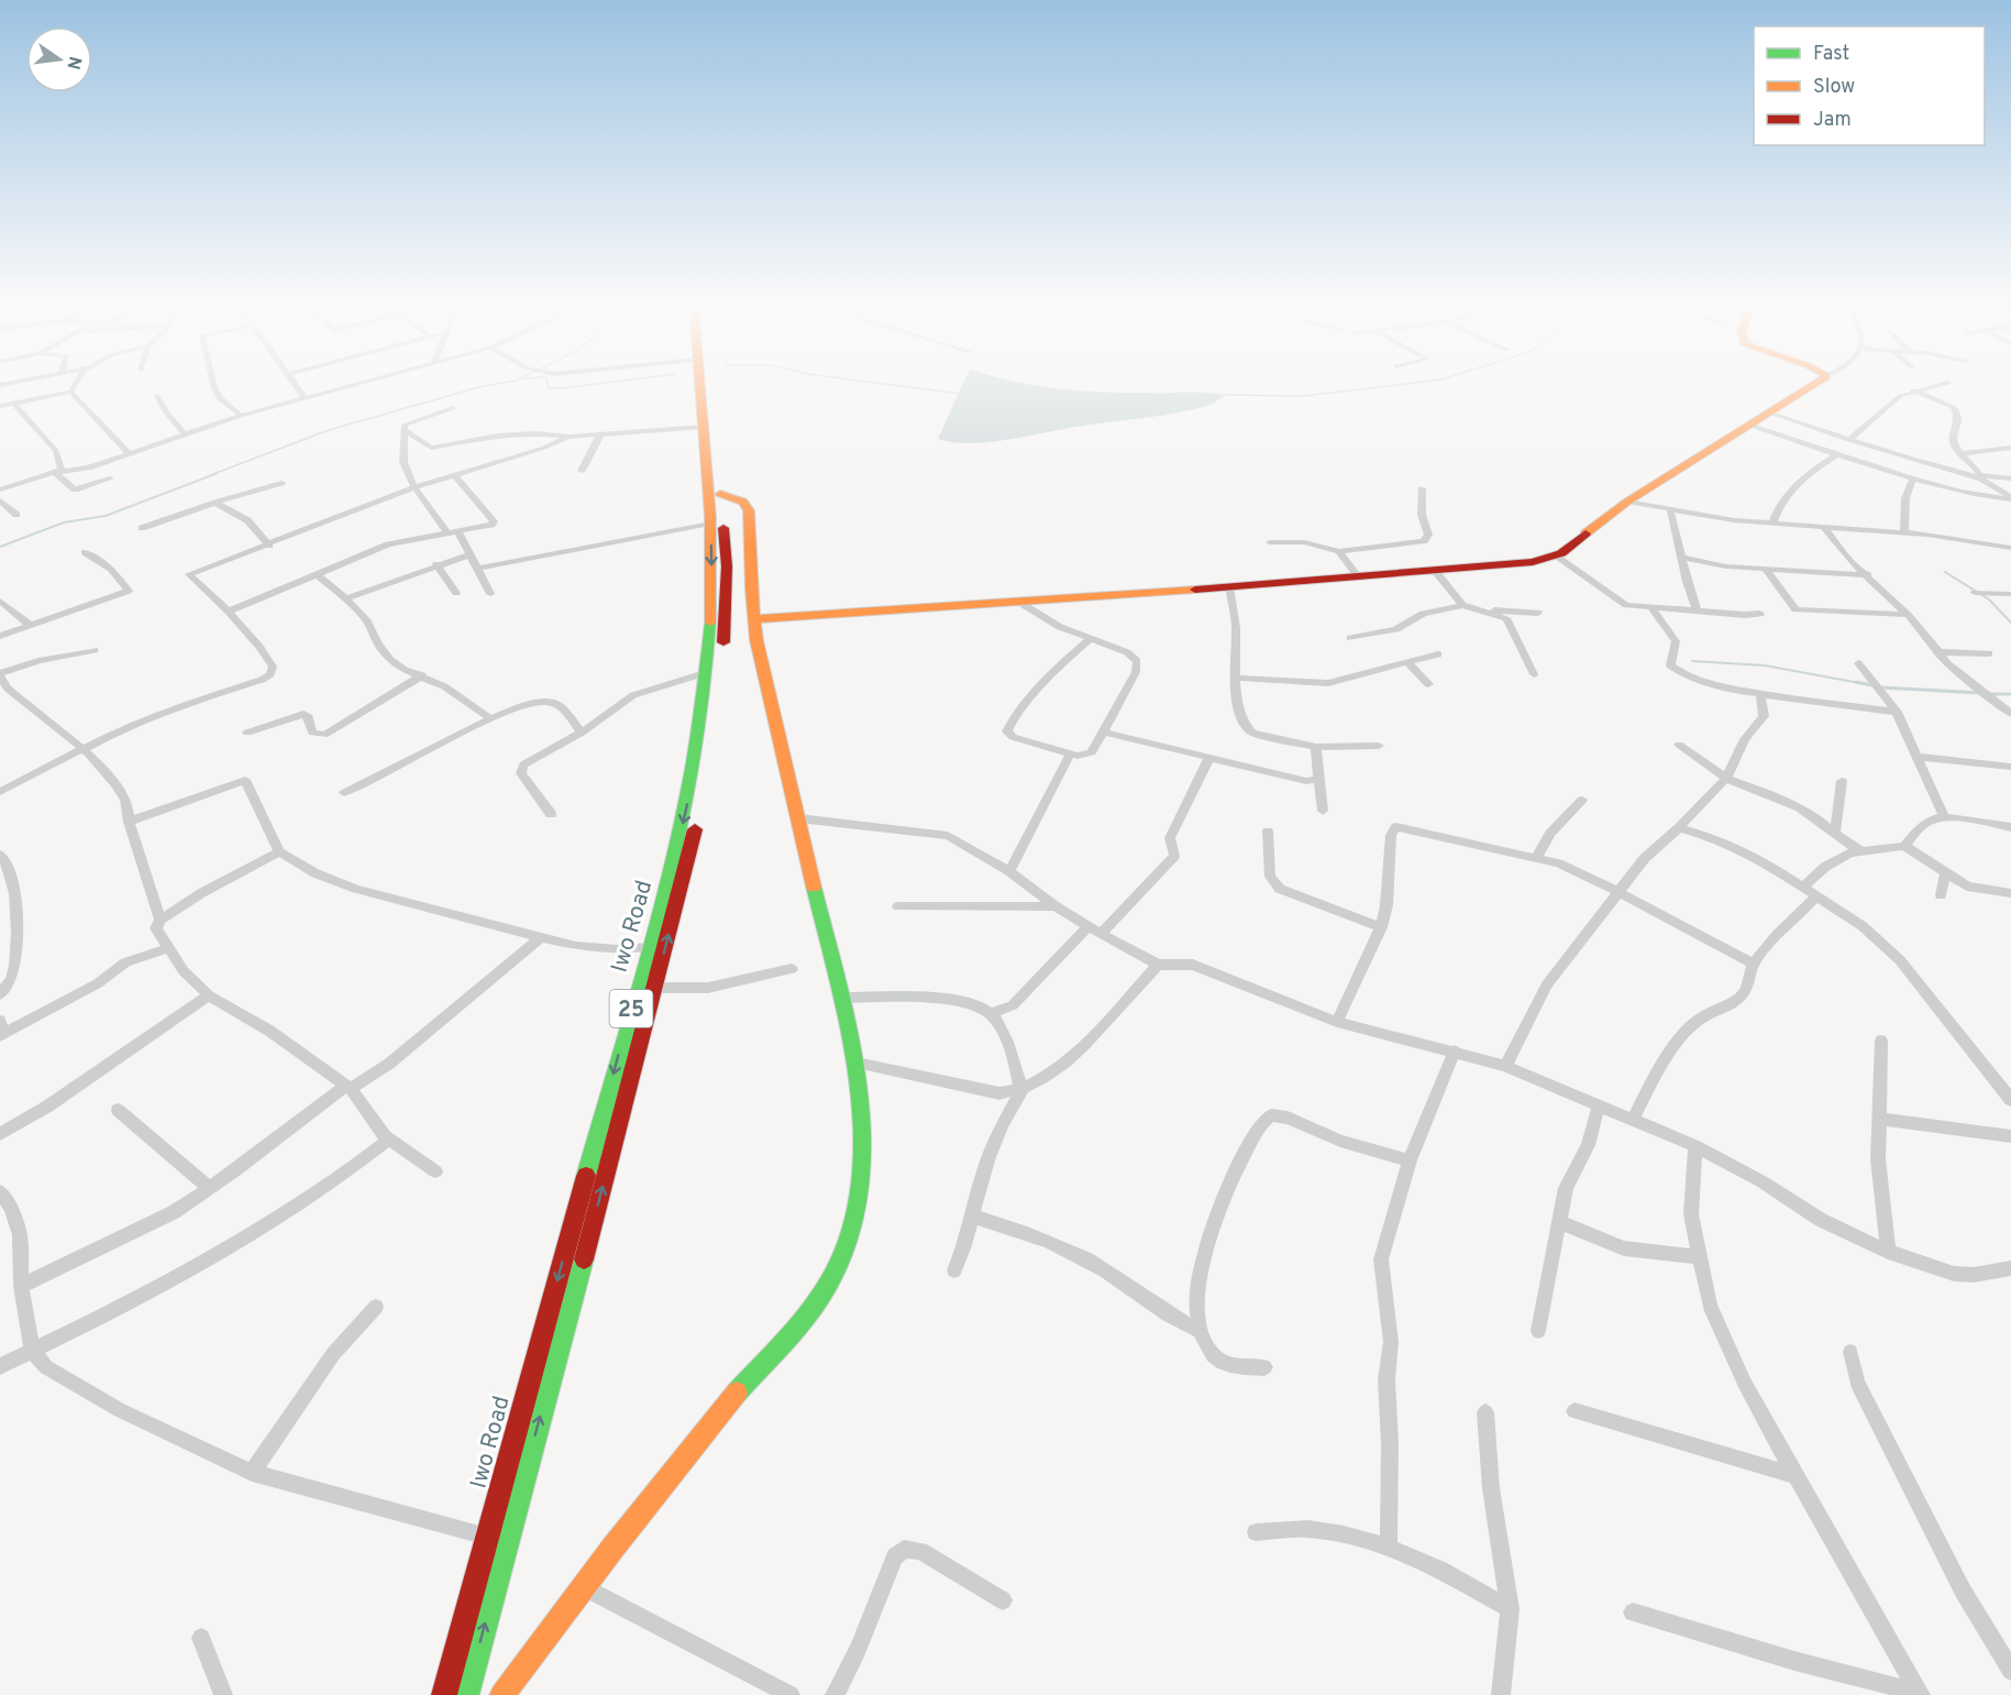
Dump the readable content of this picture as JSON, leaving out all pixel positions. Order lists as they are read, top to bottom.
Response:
{
  "streets": {
    "main road": ["Iwo Road", "25"]
  },
  "legend": ["Fast", "Slow", "Jam"],
  "north": "right"
}
